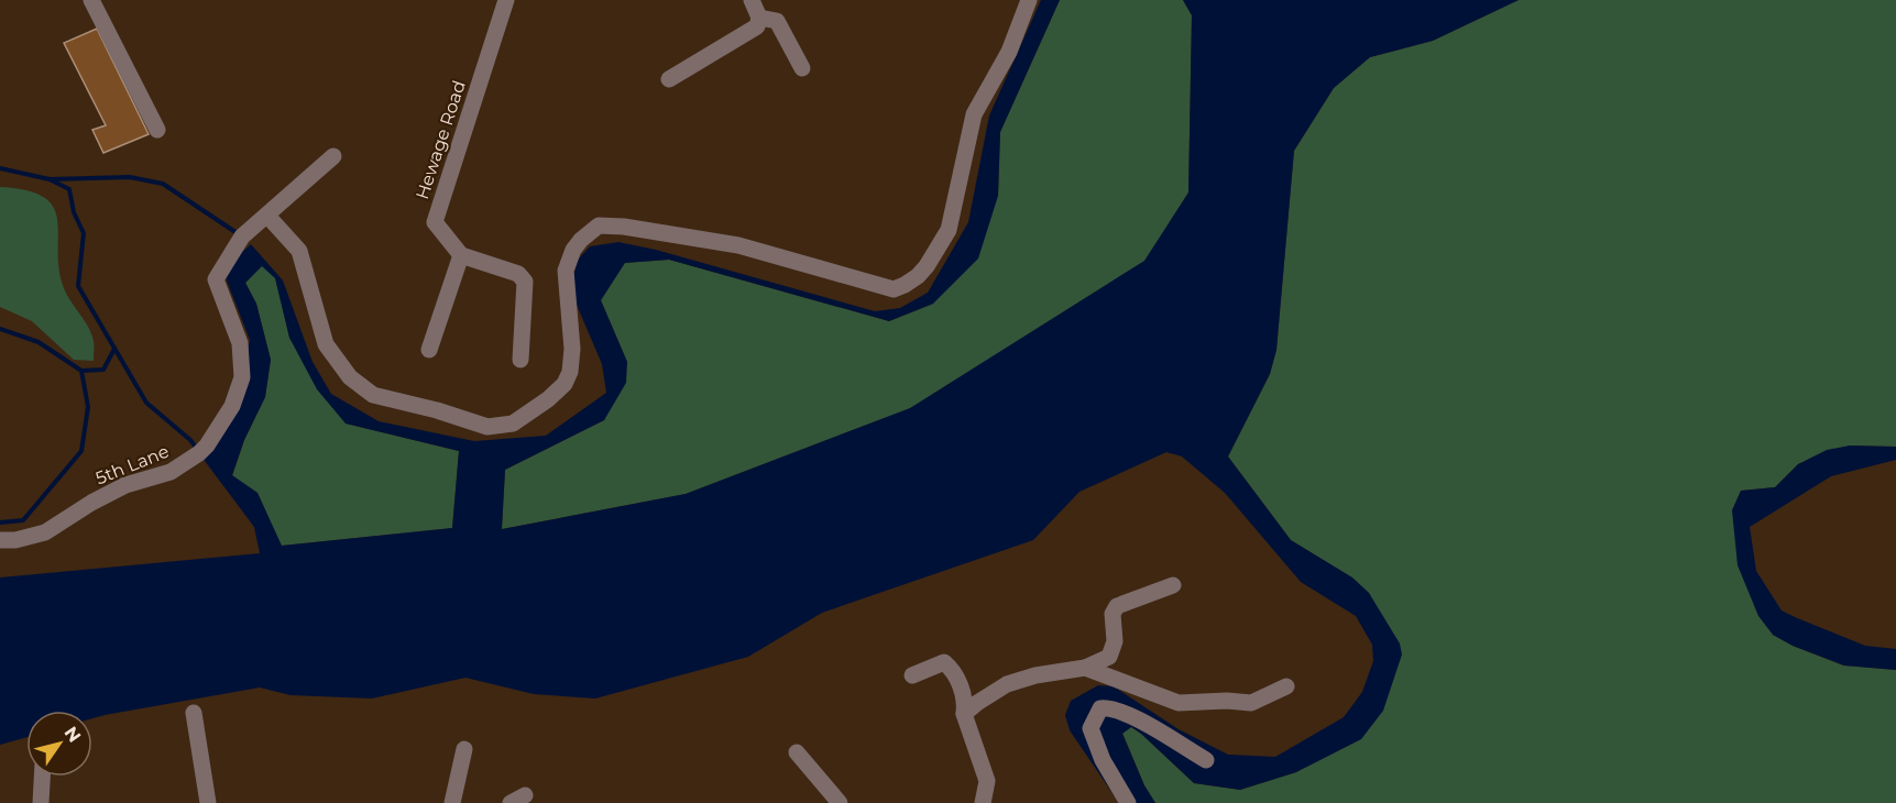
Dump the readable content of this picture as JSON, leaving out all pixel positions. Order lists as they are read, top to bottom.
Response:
{
  "streets": {
    "street": ["Hewage Road", "5th Lane"]
  },
  "north": "top right"
}
